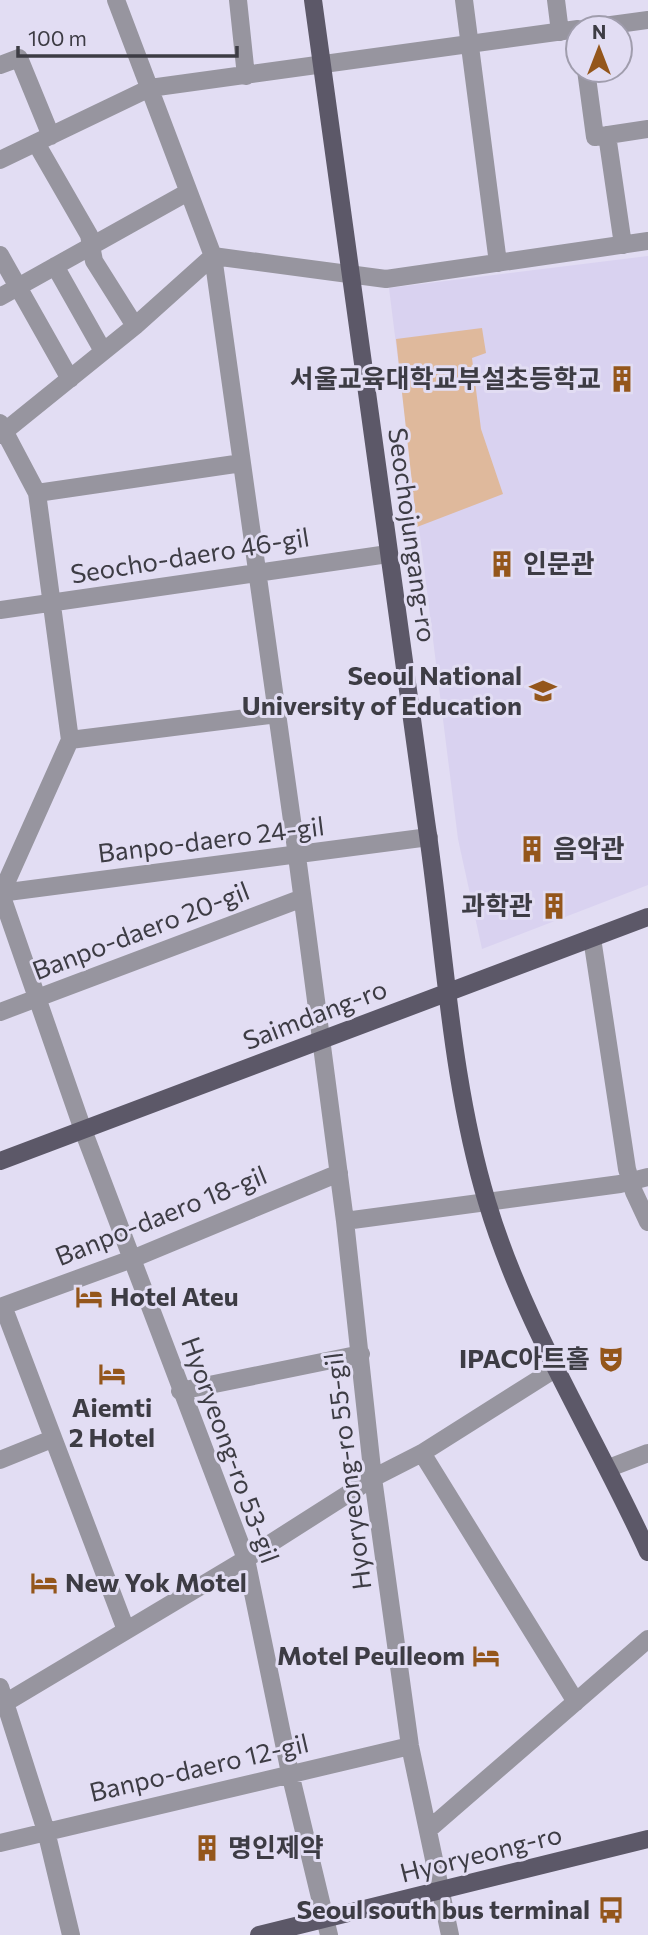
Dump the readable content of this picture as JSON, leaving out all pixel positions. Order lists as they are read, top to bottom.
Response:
{
  "streets": {
    "main road": ["Seochojungang-ro", "Saimdang-ro", "Hyoryeong-ro"],
    "street": [
      "Seocho-daero 46-gil",
      "Banpo-daero 24-gil",
      "Banpo-daero 20-gil",
      "Banpo-daero 18-gil",
      "Hyoryeong-ro 53-gil",
      "Hyoryeong-ro 55-gil",
      "Banpo-daero 12-gil"
    ]
  },
  "crossings": [
    ["Seochojungang-ro", "Seocho-daero 46-gil"],
    ["Seochojungang-ro", "Banpo-daero 24-gil"],
    ["Seochojungang-ro", "Saimdang-ro"],
    ["Seocho-daero 46-gil", "Hyoryeong-ro 55-gil"],
    ["Banpo-daero 24-gil", "Hyoryeong-ro 53-gil"],
    ["Banpo-daero 24-gil", "Hyoryeong-ro 55-gil"],
    ["Banpo-daero 20-gil", "Hyoryeong-ro 53-gil"],
    ["Banpo-daero 20-gil", "Hyoryeong-ro 55-gil"],
    ["Saimdang-ro", "Hyoryeong-ro 53-gil"],
    ["Saimdang-ro", "Hyoryeong-ro 55-gil"],
    ["Banpo-daero 18-gil", "Hyoryeong-ro 53-gil"],
    ["Banpo-daero 18-gil", "Hyoryeong-ro 55-gil"],
    ["Hyoryeong-ro 53-gil", "Banpo-daero 12-gil"],
    ["Hyoryeong-ro 53-gil", "Hyoryeong-ro"],
    ["Hyoryeong-ro 55-gil", "Banpo-daero 12-gil"],
    ["Hyoryeong-ro 55-gil", "Hyoryeong-ro"]
  ],
  "places": {
    "building": [
      "서울교육대학교부설초등학교",
      "인문관",
      "음악관",
      "과학관",
      "명인제약"
    ],
    "school or university": ["Seoul National University of Education"],
    "hotel": [
      "Hotel Ateu",
      "Aiemti 2 Hotel",
      "New Yok Motel",
      "Motel Peulleom"
    ],
    "theatre": ["IPAC아트홀"],
    "bus stop": ["Seoul south bus terminal"]
  },
  "scale_bar": "100 m",
  "north": "top"
}
